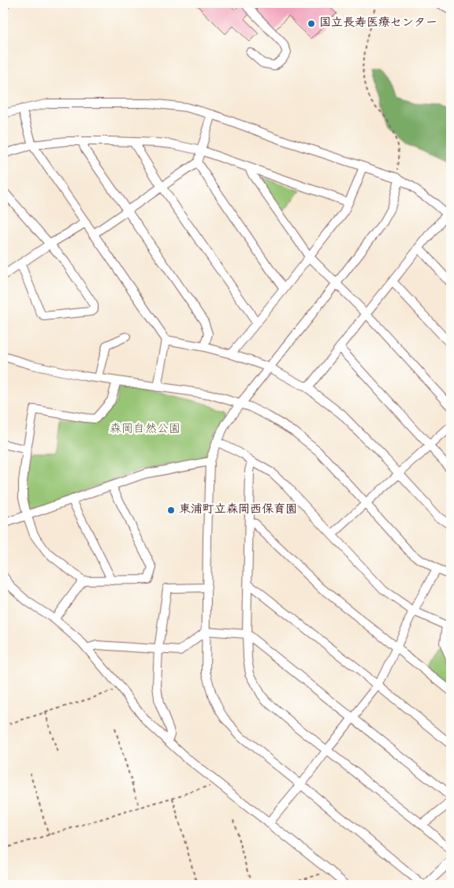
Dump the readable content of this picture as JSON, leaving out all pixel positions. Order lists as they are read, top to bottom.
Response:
{
  "parks": ["森岡自然公園"],
  "places": ["国立長寿医療センター", "東浦町立森岡西保育園"]
}
